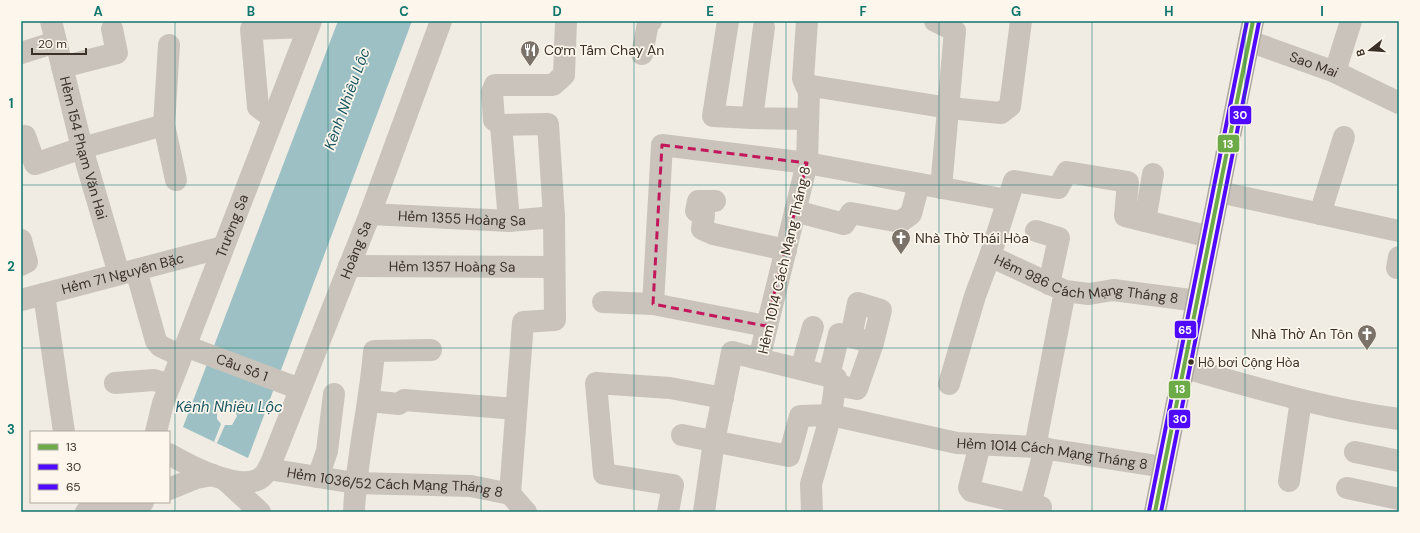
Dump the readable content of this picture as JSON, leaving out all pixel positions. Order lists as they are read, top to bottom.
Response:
{
  "streets": {
    "street": [
      "Sao Mai",
      "Hẻm 154 Phạm Văn Hai",
      "Hẻm 1355 Hoàng Sa",
      "Trường Sa",
      "Hoàng Sa",
      "Hẻm 1014 Cách Mạng Tháng 8",
      "Hẻm 1357 Hoàng Sa",
      "Hẻm 71 Nguyễn Bặc",
      "Hẻm 986 Cách Mạng Tháng 8",
      "Cầu Số 1",
      "Hẻm 1036/52 Cách Mạng Tháng 8"
    ]
  },
  "crossings": [
    ["Hẻm 154 Phạm Văn Hai", "Trường Sa"],
    ["Hẻm 154 Phạm Văn Hai", "Hẻm 71 Nguyễn Bặc"],
    ["Hẻm 154 Phạm Văn Hai", "Cầu Số 1"],
    ["Hẻm 1355 Hoàng Sa", "Hoàng Sa"],
    ["Hẻm 1355 Hoàng Sa", "Hẻm 1036/52 Cách Mạng Tháng 8"],
    ["Trường Sa", "Hẻm 71 Nguyễn Bặc"],
    ["Trường Sa", "Cầu Số 1"],
    ["Hoàng Sa", "Hẻm 1357 Hoàng Sa"],
    ["Hoàng Sa", "Cầu Số 1"],
    ["Hoàng Sa", "Hẻm 1036/52 Cách Mạng Tháng 8"],
    ["Hẻm 1357 Hoàng Sa", "Hẻm 1036/52 Cách Mạng Tháng 8"]
  ],
  "water": ["Kênh Nhiêu Lộc"],
  "places": {
    "restaurant": ["Cơm Tấm Chay An"],
    "church": ["Nhà Thờ Thái Hòa", "Nhà Thờ An Tôn"],
    "other": ["Hồ bơi Cộng Hòa"]
  },
  "lines": ["transit line 13", "transit line 65", "transit line 30"],
  "legend": ["13", "30", "65"],
  "scale_bar": "20 m",
  "north": "left",
  "grid": {
    "columns": [
      "A",
      "B",
      "C",
      "D",
      "E",
      "F",
      "G",
      "H",
      "I"
    ],
    "rows": ["1", "2", "3"]
  }
}
